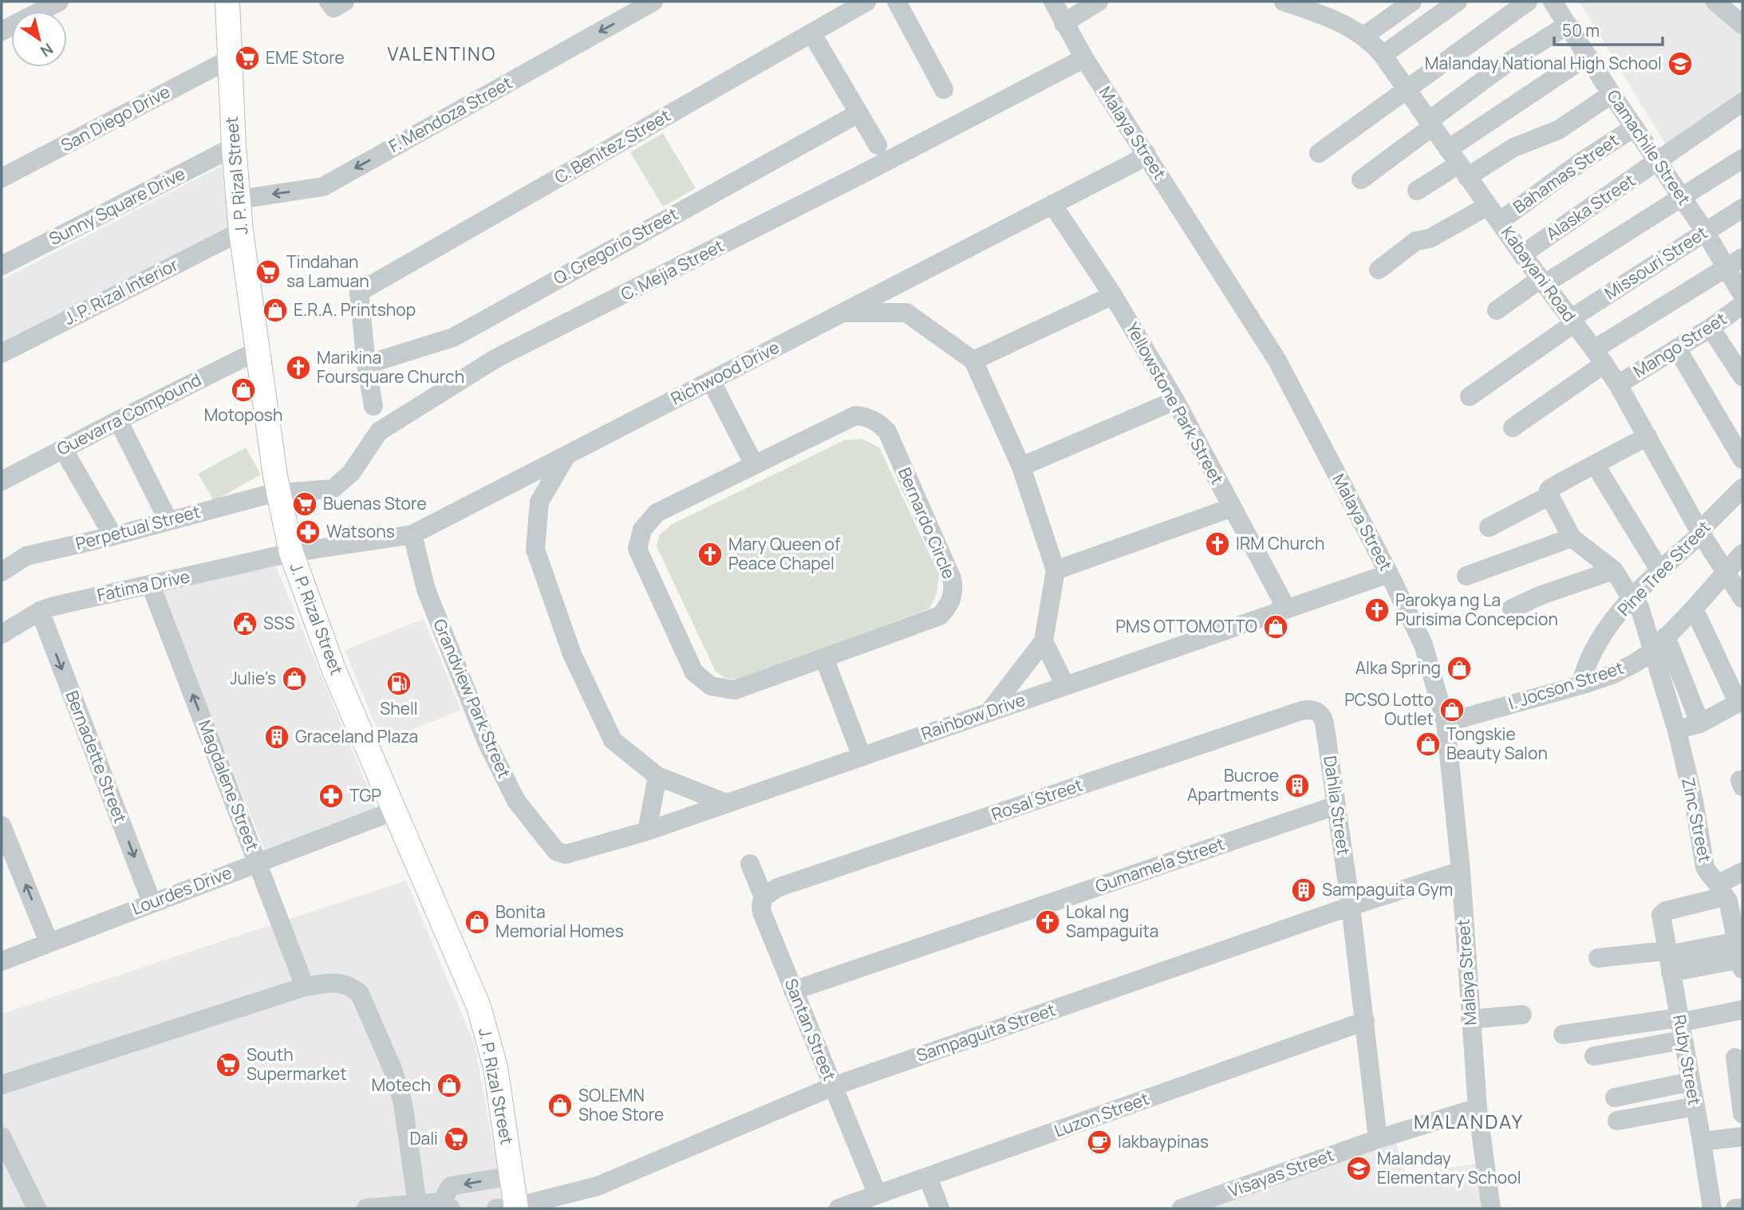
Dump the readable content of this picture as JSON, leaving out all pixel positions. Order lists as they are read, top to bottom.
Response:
{
  "streets": {
    "main road": ["J. P. Rizal Street"],
    "street": [
      "F. Mendoza Street",
      "San Diego Drive",
      "Malaya Street",
      "C. Benitez Street",
      "Camachile Street",
      "Bahamas Street",
      "Sunny Square Drive",
      "Alaska Street",
      "Q. Gregorio Street",
      "Missouri Street",
      "C. Mejia Street",
      "Kabayani Road",
      "J. P. Rizal Interior",
      "Mango Street",
      "Richwood Drive",
      "Yellowstone Park Street",
      "Guevarra Compound",
      "Bernardo Circle",
      "Perpetual Street",
      "Pine Tree Street",
      "Fatima Drive",
      "I. Jocson Street",
      "Grandview Park Street",
      "Rainbow Drive",
      "Bernadette Street",
      "Magdalene Street",
      "Rosal Street",
      "Dahlia Street",
      "Zinc Street",
      "Gumamela Street",
      "Lourdes Drive",
      "Santan Street",
      "Sampaguita Street",
      "Ruby Street",
      "Luzon Street",
      "Visayas Street"
    ]
  },
  "crossings": [
    ["F. Mendoza Street", "J. P. Rizal Street"],
    ["San Diego Drive", "J. P. Rizal Street"],
    ["Malaya Street", "C. Mejia Street"],
    ["Malaya Street", "Richwood Drive"],
    ["Malaya Street", "I. Jocson Street"],
    ["Malaya Street", "Rainbow Drive"],
    ["Malaya Street", "Sampaguita Street"],
    ["Malaya Street", "Visayas Street"],
    ["C. Benitez Street", "Q. Gregorio Street"],
    ["Camachile Street", "Bahamas Street"],
    ["Camachile Street", "Alaska Street"],
    ["Camachile Street", "Missouri Street"],
    ["Bahamas Street", "Kabayani Road"],
    ["J. P. Rizal Street", "Sunny Square Drive"],
    ["J. P. Rizal Street", "C. Mejia Street"],
    ["J. P. Rizal Street", "J. P. Rizal Interior"],
    ["J. P. Rizal Street", "Richwood Drive"],
    ["J. P. Rizal Street", "Guevarra Compound"],
    ["J. P. Rizal Street", "Perpetual Street"],
    ["J. P. Rizal Street", "Fatima Drive"],
    ["J. P. Rizal Street", "Lourdes Drive"],
    ["J. P. Rizal Street", "Sampaguita Street"],
    ["Alaska Street", "Kabayani Road"],
    ["Missouri Street", "Kabayani Road"],
    ["C. Mejia Street", "Perpetual Street"],
    ["Kabayani Road", "Mango Street"],
    ["Kabayani Road", "Pine Tree Street"],
    ["Kabayani Road", "I. Jocson Street"],
    ["Richwood Drive", "Yellowstone Park Street"],
    ["Richwood Drive", "Fatima Drive"],
    ["Richwood Drive", "Grandview Park Street"],
    ["Yellowstone Park Street", "Rainbow Drive"],
    ["Pine Tree Street", "I. Jocson Street"],
    ["Fatima Drive", "Bernadette Street"],
    ["Fatima Drive", "Magdalene Street"],
    ["I. Jocson Street", "Zinc Street"],
    ["Grandview Park Street", "Rainbow Drive"],
    ["Bernadette Street", "Lourdes Drive"],
    ["Magdalene Street", "Lourdes Drive"],
    ["Rosal Street", "Dahlia Street"],
    ["Rosal Street", "Santan Street"],
    ["Dahlia Street", "Gumamela Street"],
    ["Dahlia Street", "Sampaguita Street"],
    ["Zinc Street", "Ruby Street"],
    ["Gumamela Street", "Santan Street"],
    ["Santan Street", "Sampaguita Street"],
    ["Santan Street", "Luzon Street"]
  ],
  "one_way": ["F. Mendoza Street", "Magdalene Street"],
  "districts": ["VALENTINO", "MALANDAY"],
  "places": {
    "supermarket": [
      "EME Store",
      "Tindahan sa Lamuan",
      "Buenas Store",
      "South Supermarket",
      "Dali"
    ],
    "school or university": ["Malanday National High School", "Malanday Elementary School"],
    "shop": [
      "E.R.A. Printshop",
      "Motoposh",
      "PMS OTTOMOTTO",
      "Alka Spring",
      "Julie's",
      "PCSO Lotto Outlet",
      "Tongskie Beauty Salon",
      "Bonita Memorial Homes",
      "Motech",
      "SOLEMN Shoe Store"
    ],
    "church": [
      "Marikina Foursquare Church",
      "IRM Church",
      "Mary Queen of Peace Chapel",
      "Parokya ng La Purisima Concepcion",
      "Lokal ng Sampaguita"
    ],
    "pharmacy": ["Watsons", "TGP"],
    "public building": ["SSS"],
    "fuel station": ["Shell"],
    "building": ["Graceland Plaza", "Bucroe Apartments", "Sampaguita Gym"],
    "cafe": ["lakbaypinas"]
  },
  "scale_bar": "50 m",
  "north": "bottom right"
}
